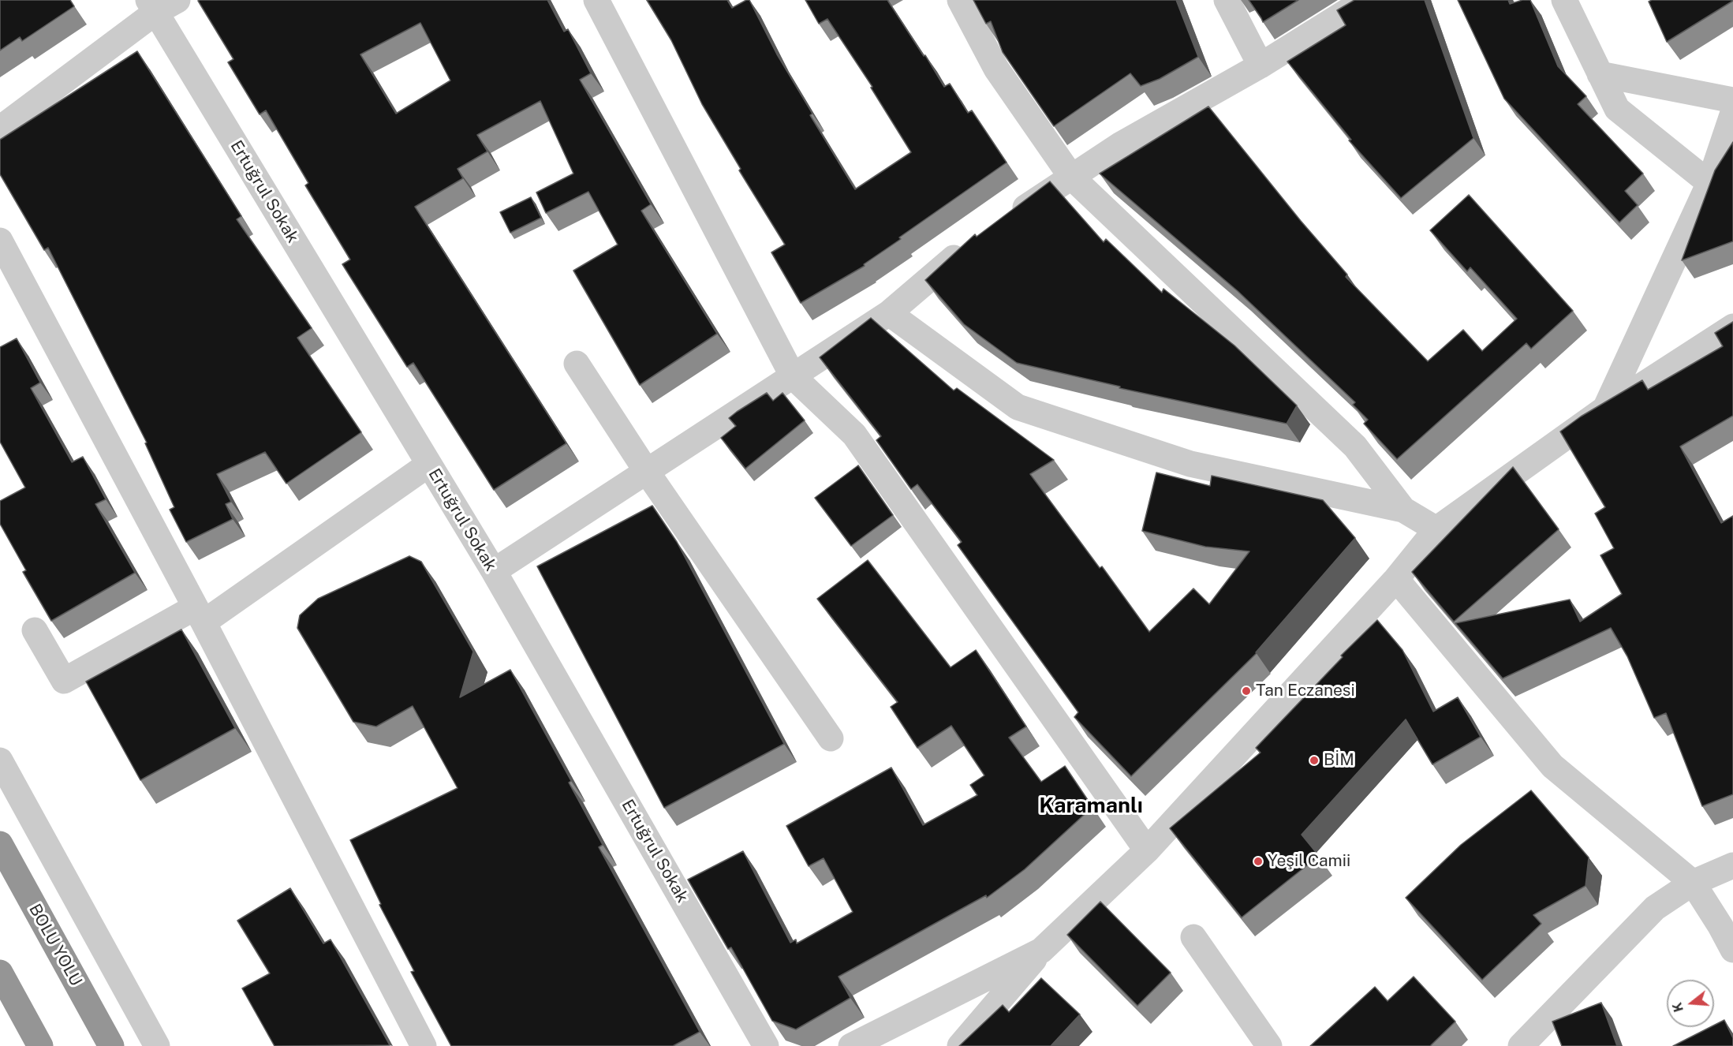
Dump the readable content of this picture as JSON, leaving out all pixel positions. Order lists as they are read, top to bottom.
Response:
{
  "streets": {
    "highway": ["BOLU YOLU"],
    "street": ["Ertuğrul Sokak"]
  },
  "districts": ["Karamanlı"],
  "places": ["Tan Eczanesi", "BİM", "Yeşil Camii"],
  "north": "left"
}
